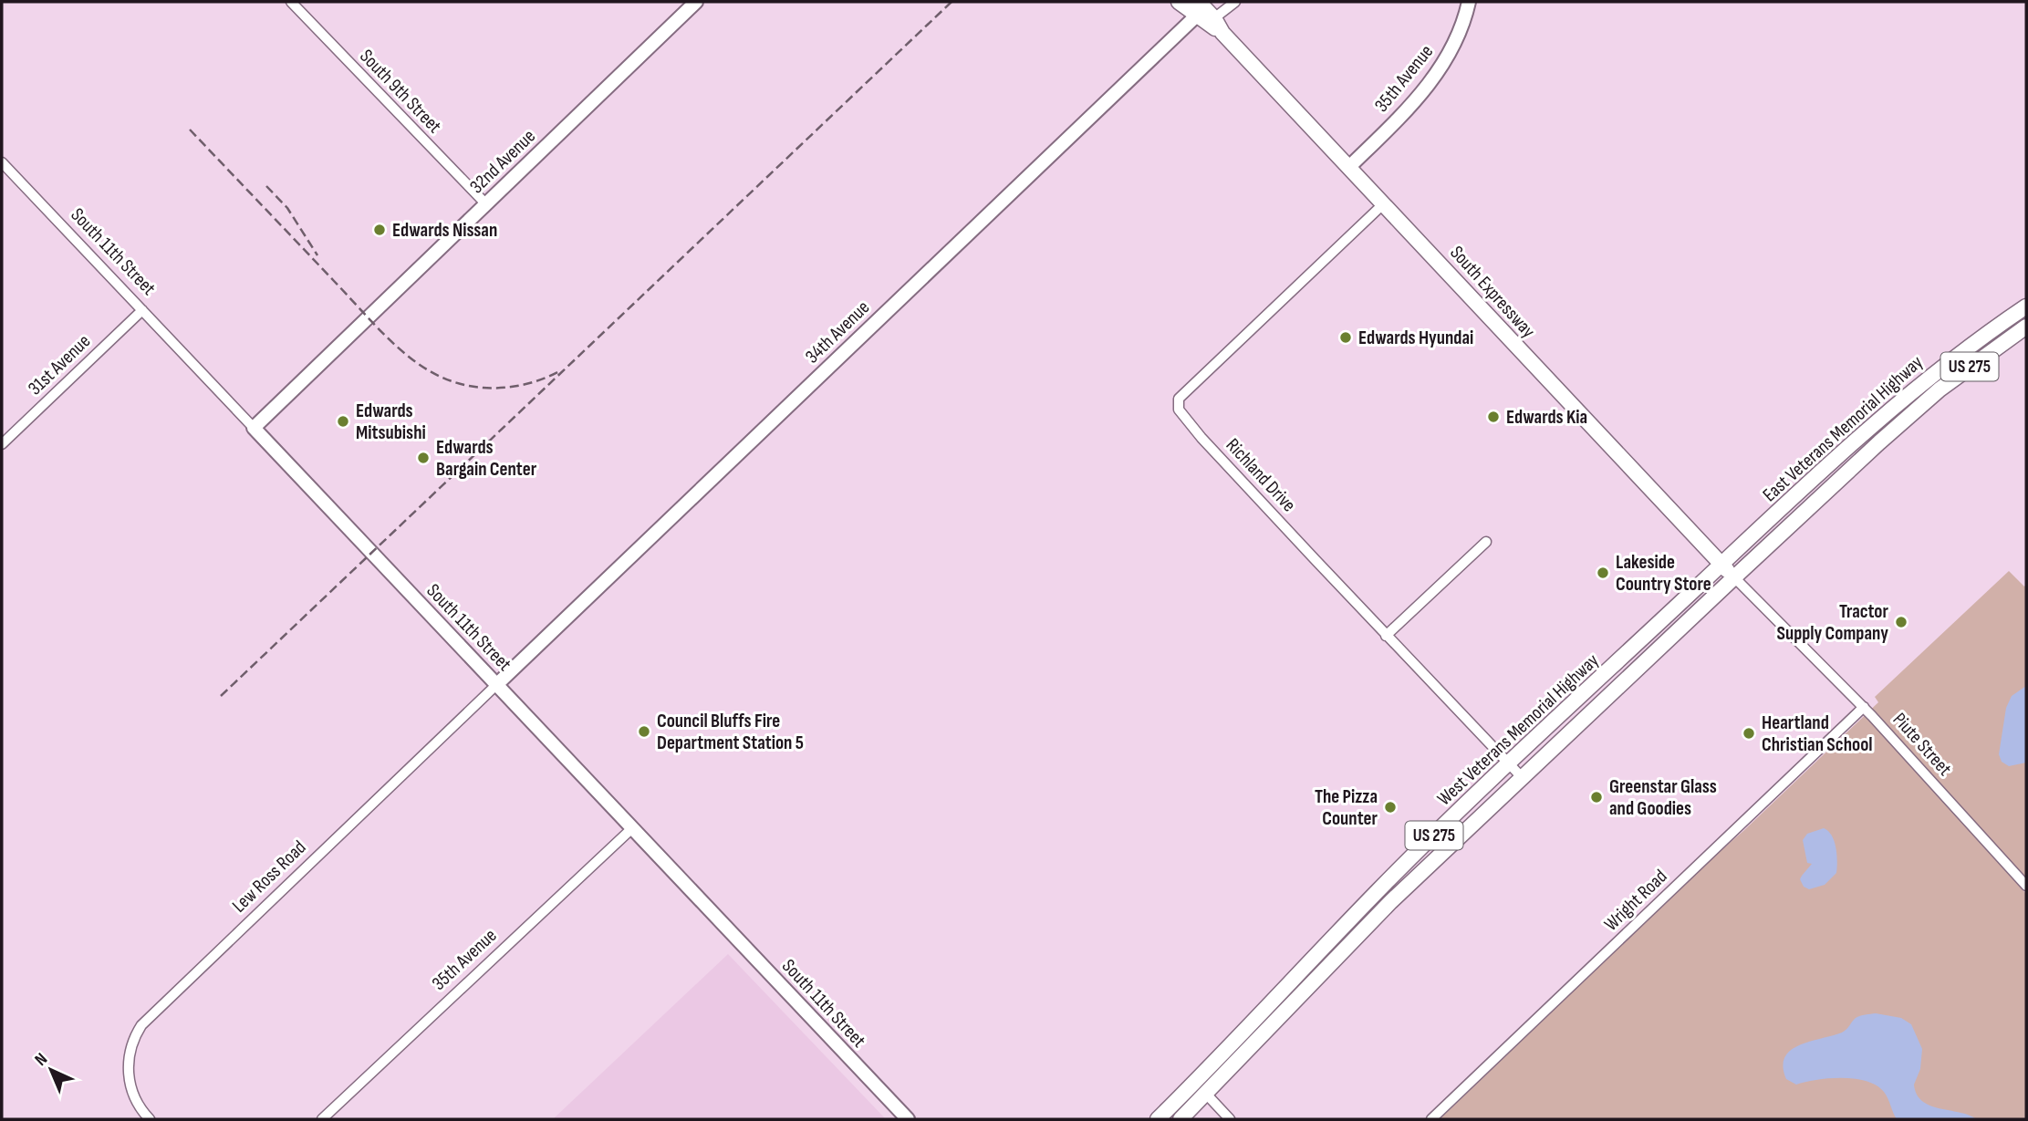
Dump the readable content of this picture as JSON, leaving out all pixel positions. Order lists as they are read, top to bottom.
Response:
{
  "streets": {
    "main road": [
      "South Expressway",
      "US 275",
      "East Veterans Memorial Highway",
      "West Veterans Memorial Highway"
    ],
    "street": [
      "35th Avenue",
      "South 9th Street",
      "32nd Avenue",
      "South 11th Street",
      "34th Avenue",
      "31st Avenue",
      "Richland Drive",
      "Piute Street",
      "Lew Ross Road",
      "Wright Road"
    ]
  },
  "crossings": [
    ["35th Avenue", "South 11th Street"],
    ["35th Avenue", "South Expressway"],
    ["South 9th Street", "32nd Avenue"],
    ["32nd Avenue", "South 11th Street"],
    ["South 11th Street", "34th Avenue"],
    ["South 11th Street", "31st Avenue"],
    ["South 11th Street", "Lew Ross Road"],
    ["South Expressway", "34th Avenue"],
    ["South Expressway", "East Veterans Memorial Highway"],
    ["South Expressway", "Richland Drive"],
    ["South Expressway", "West Veterans Memorial Highway"],
    ["South Expressway", "Piute Street"],
    ["34th Avenue", "Lew Ross Road"],
    ["East Veterans Memorial Highway", "West Veterans Memorial Highway"],
    ["East Veterans Memorial Highway", "Piute Street"],
    ["Richland Drive", "West Veterans Memorial Highway"],
    ["West Veterans Memorial Highway", "Piute Street"],
    ["Piute Street", "Wright Road"]
  ],
  "places": [
    "Edwards Nissan",
    "Edwards Hyundai",
    "Edwards Kia",
    "Edwards Mitsubishi",
    "Edwards Bargain Center",
    "Lakeside Country Store",
    "Tractor Supply Company",
    "Council Bluffs Fire Department Station 5",
    "Heartland Christian School",
    "Greenstar Glass and Goodies",
    "The Pizza Counter"
  ],
  "north": "top left"
}
